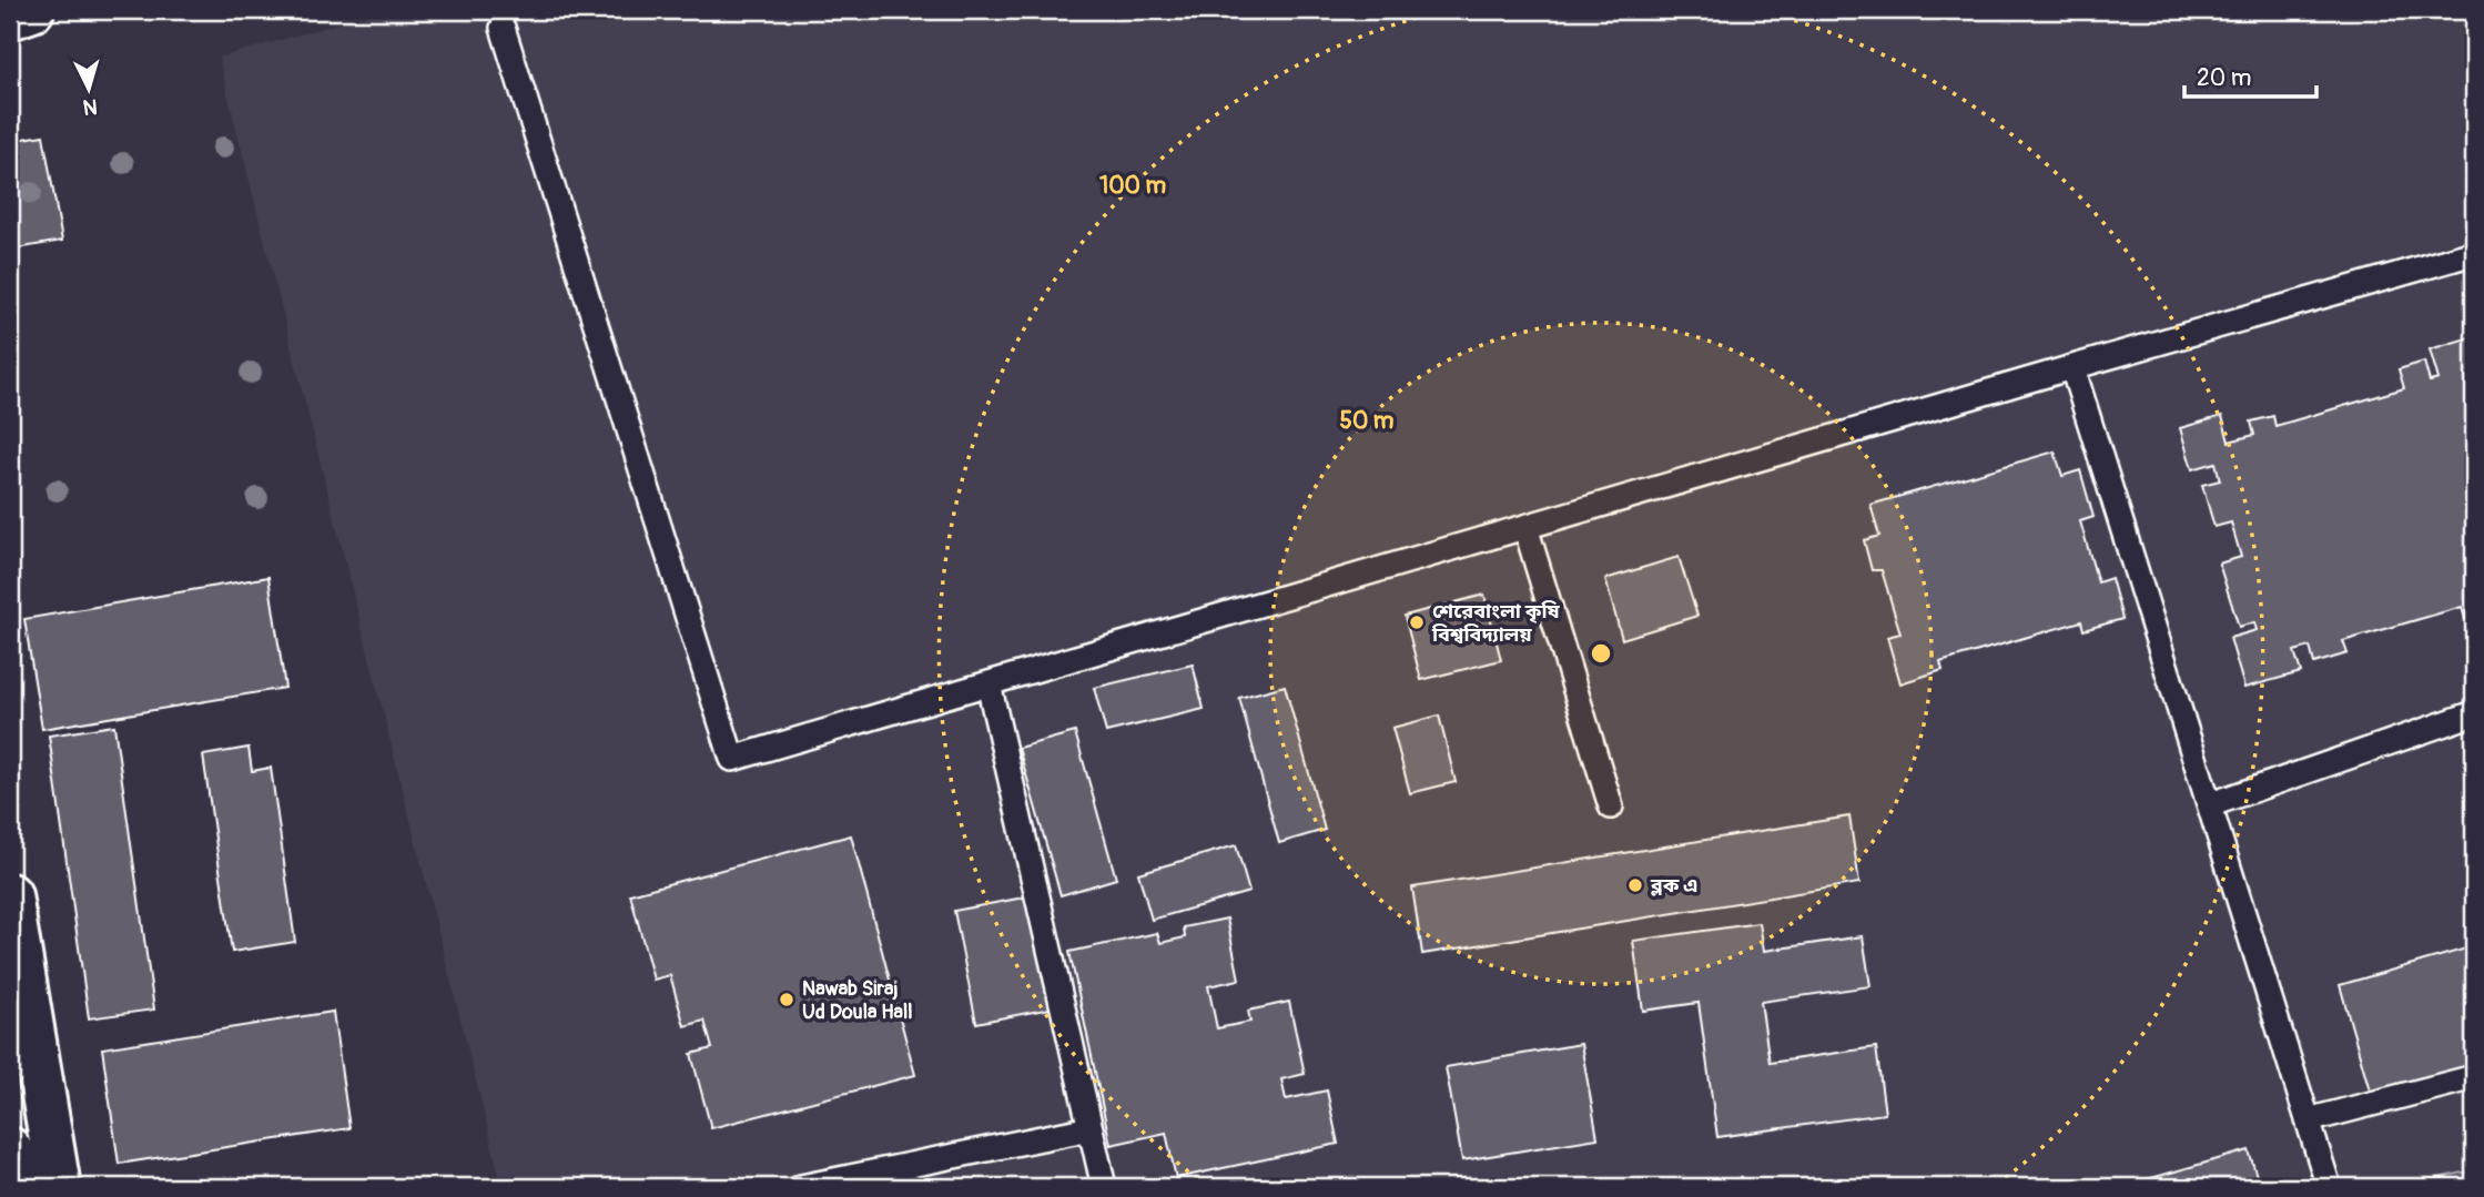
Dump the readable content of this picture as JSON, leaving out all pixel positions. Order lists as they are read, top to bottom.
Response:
{
  "places": ["শেরেবাংলা কৃষি বিশ্ববিদ্যালয়", "ব্লক এ", "Nawab Siraj Ud Doula Hall"],
  "scale_bar": "20 m",
  "north": "bottom",
  "rings": ["100 m", "50 m"]
}
